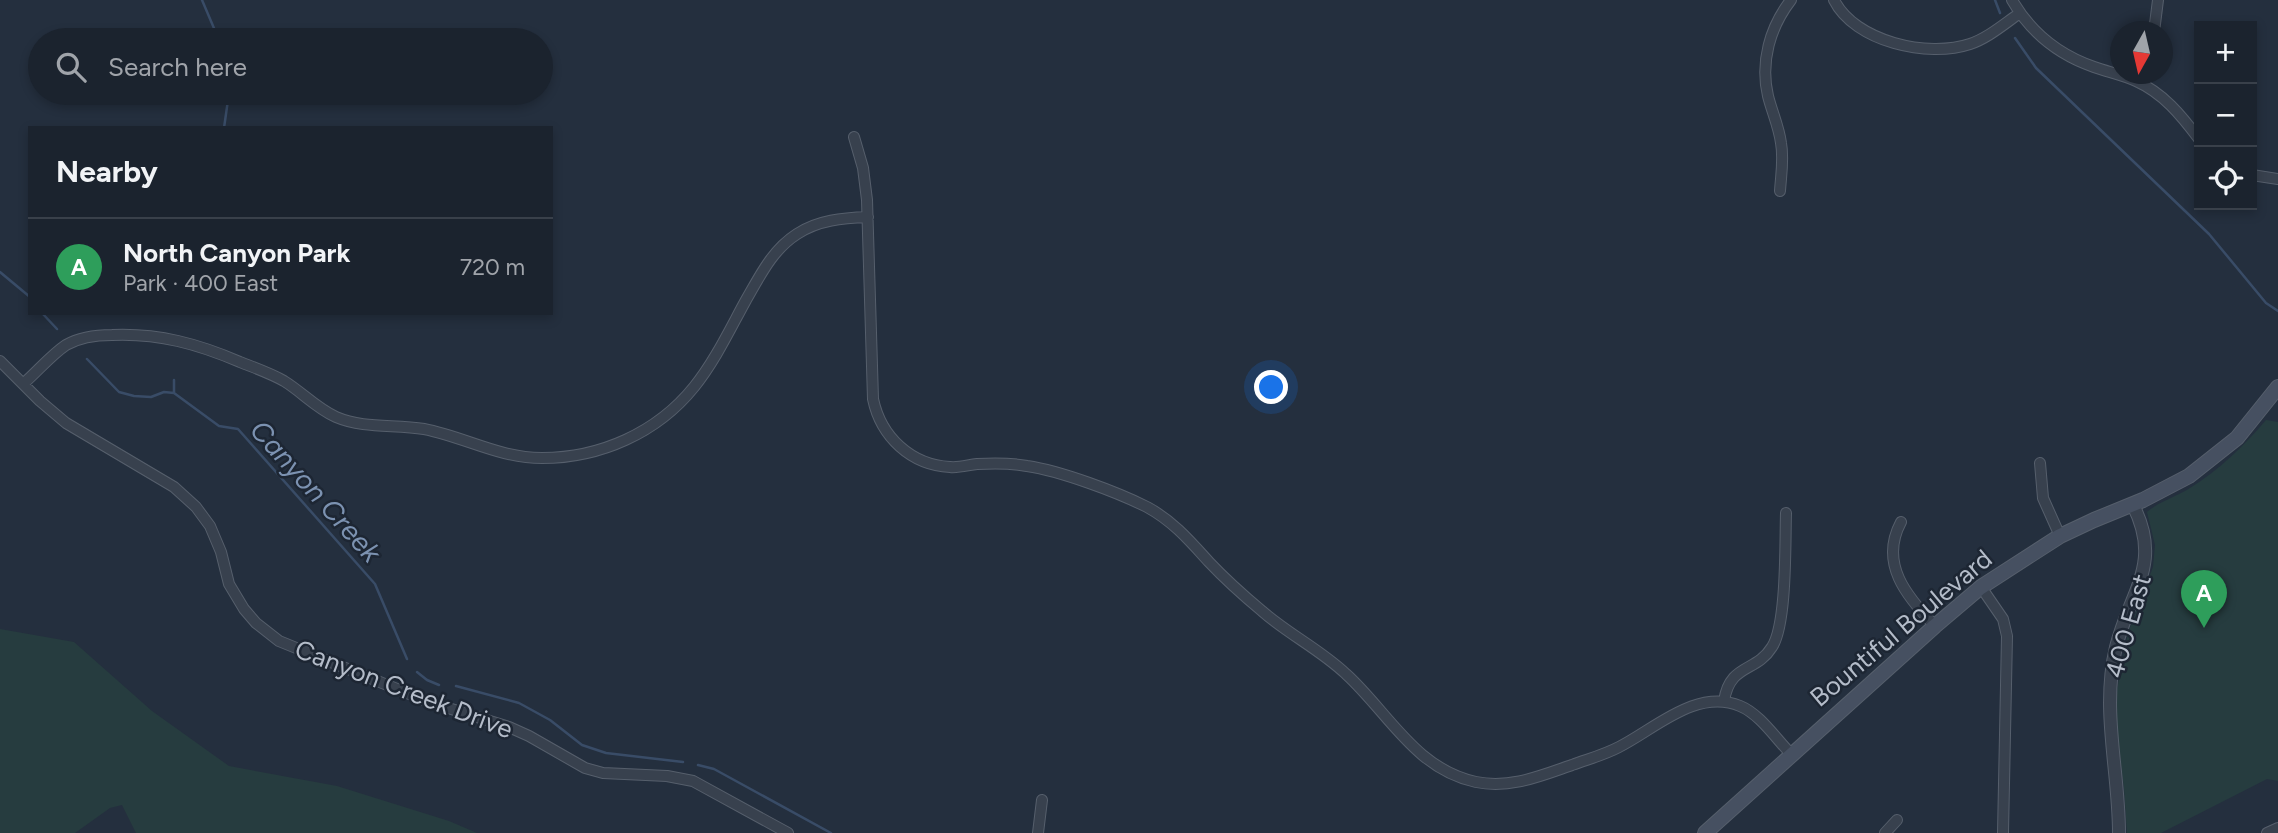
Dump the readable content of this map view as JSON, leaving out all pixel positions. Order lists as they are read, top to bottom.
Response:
{
  "streets": {
    "main road": ["Bountiful Boulevard"],
    "street": ["400 East", "Canyon Creek Drive"]
  },
  "crossings": [
    ["400 East", "Bountiful Boulevard"]
  ],
  "water": ["Canyon Creek"],
  "north": "bottom",
  "page": {
    "map_buttons": ["+", "−"],
    "search": "Search here",
    "heading": "Nearby",
    "list": [
      {
        "mark": "A",
        "name": "North Canyon Park",
        "note": "Park · 400 East",
        "value": "720 m"
      }
    ],
    "pins": "A"
  }
}
